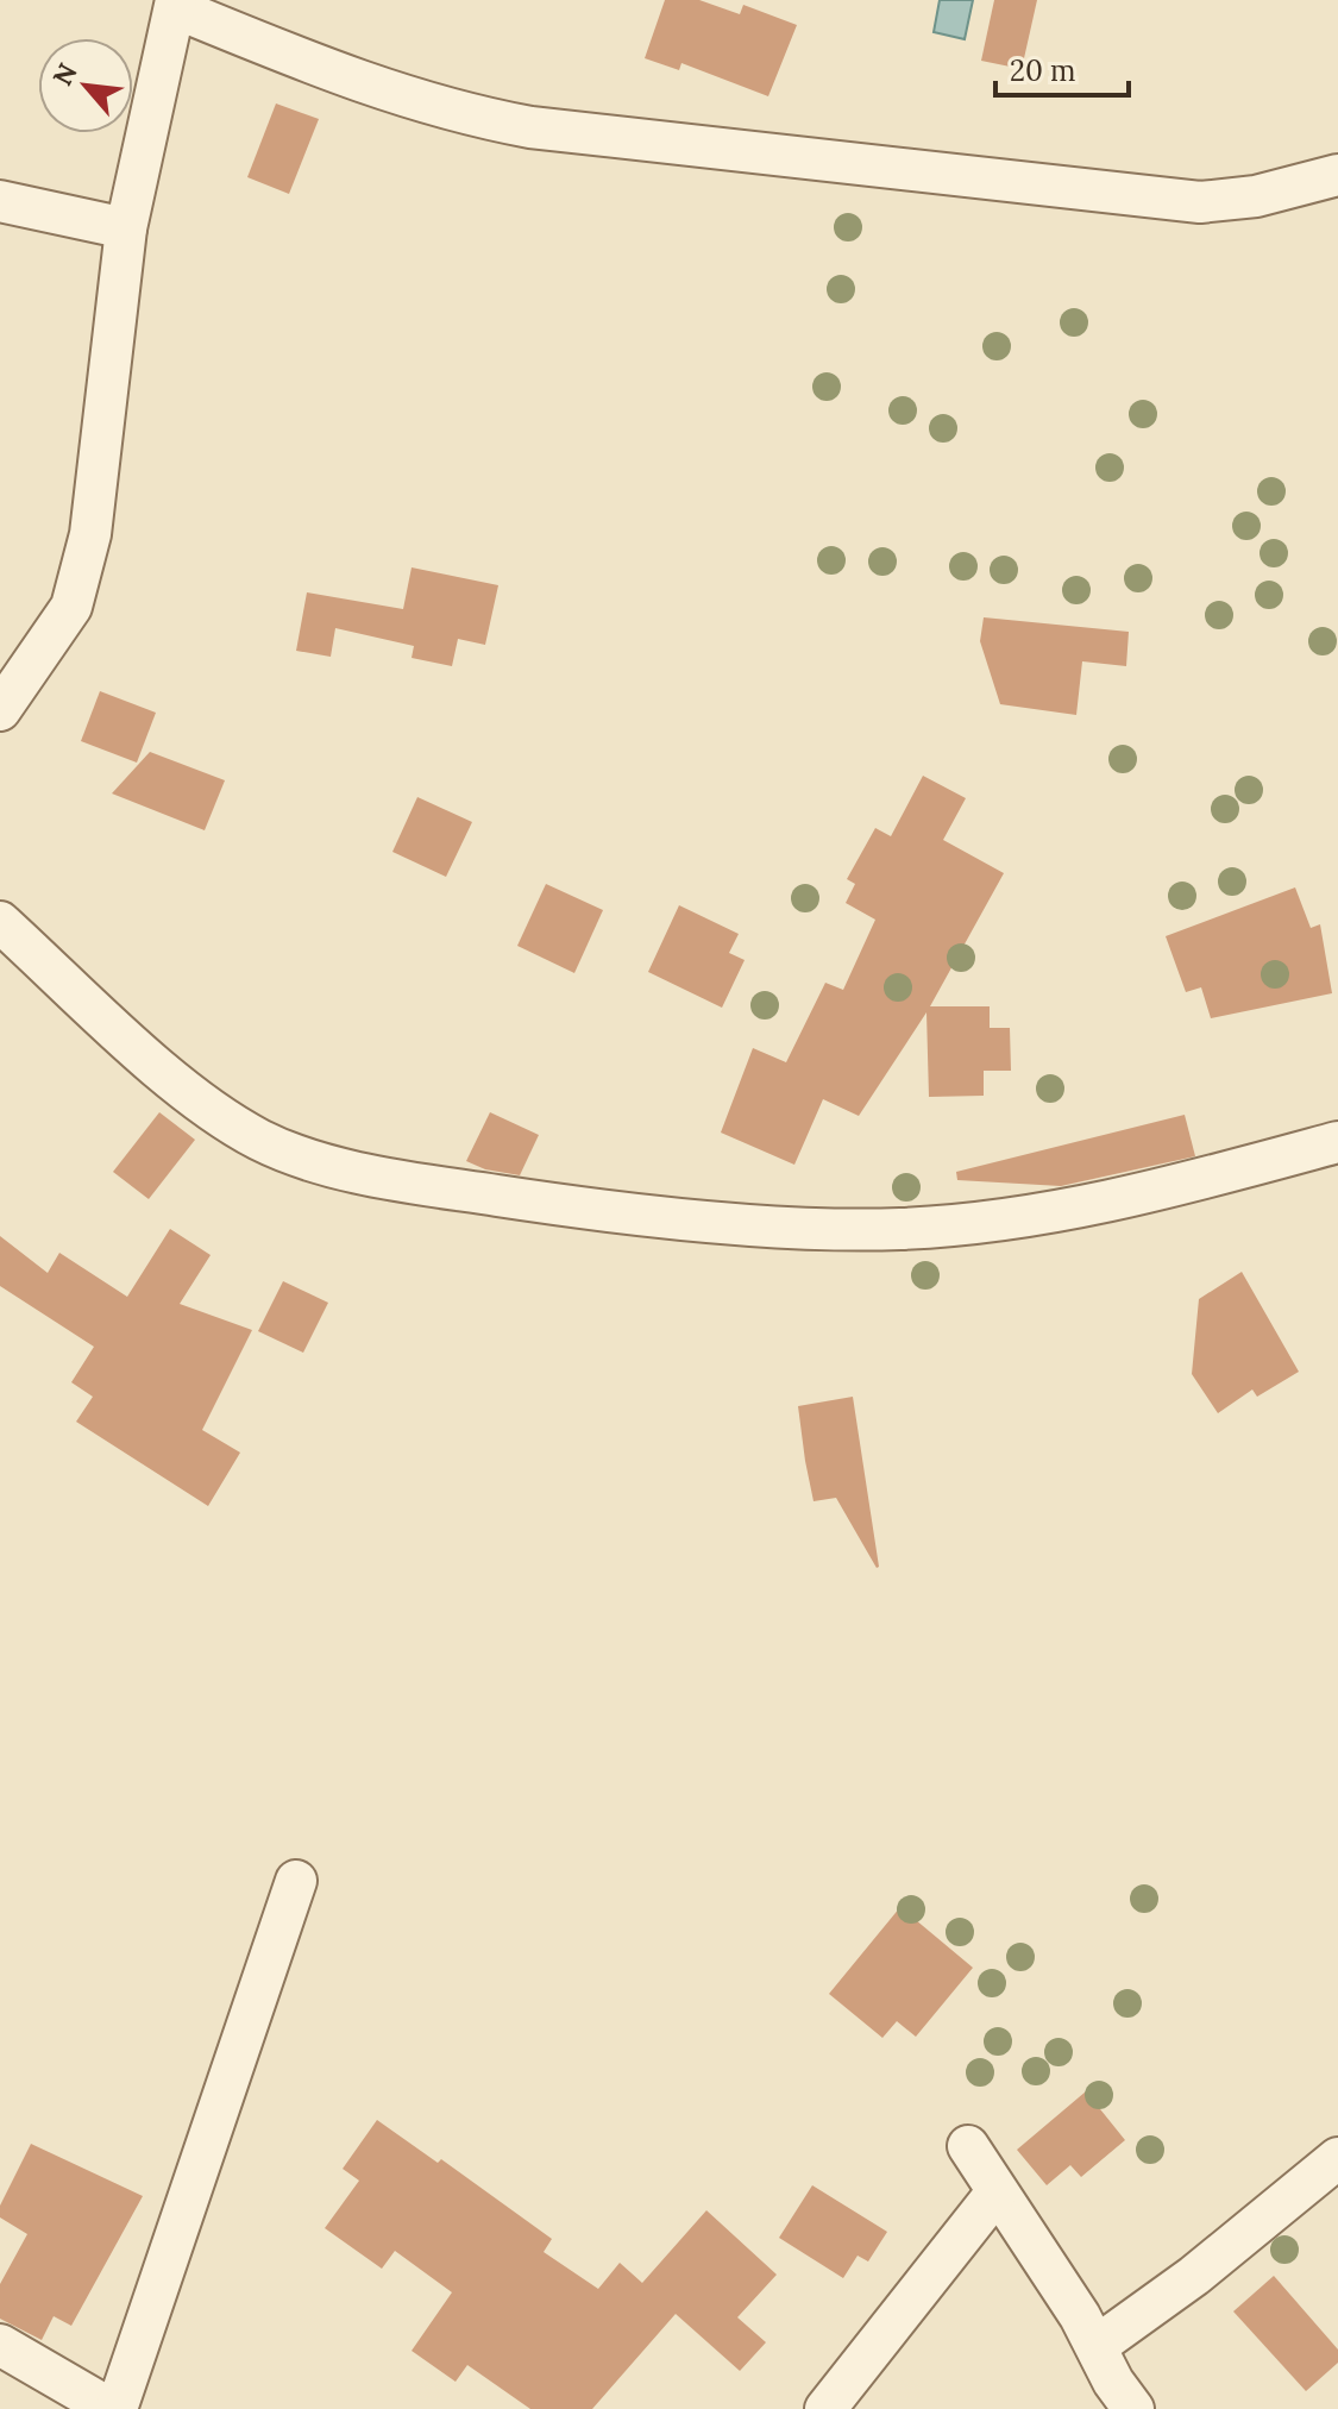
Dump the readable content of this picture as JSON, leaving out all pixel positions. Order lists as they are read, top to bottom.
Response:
{
  "scale_bar": "20 m",
  "north": "top left"
}
